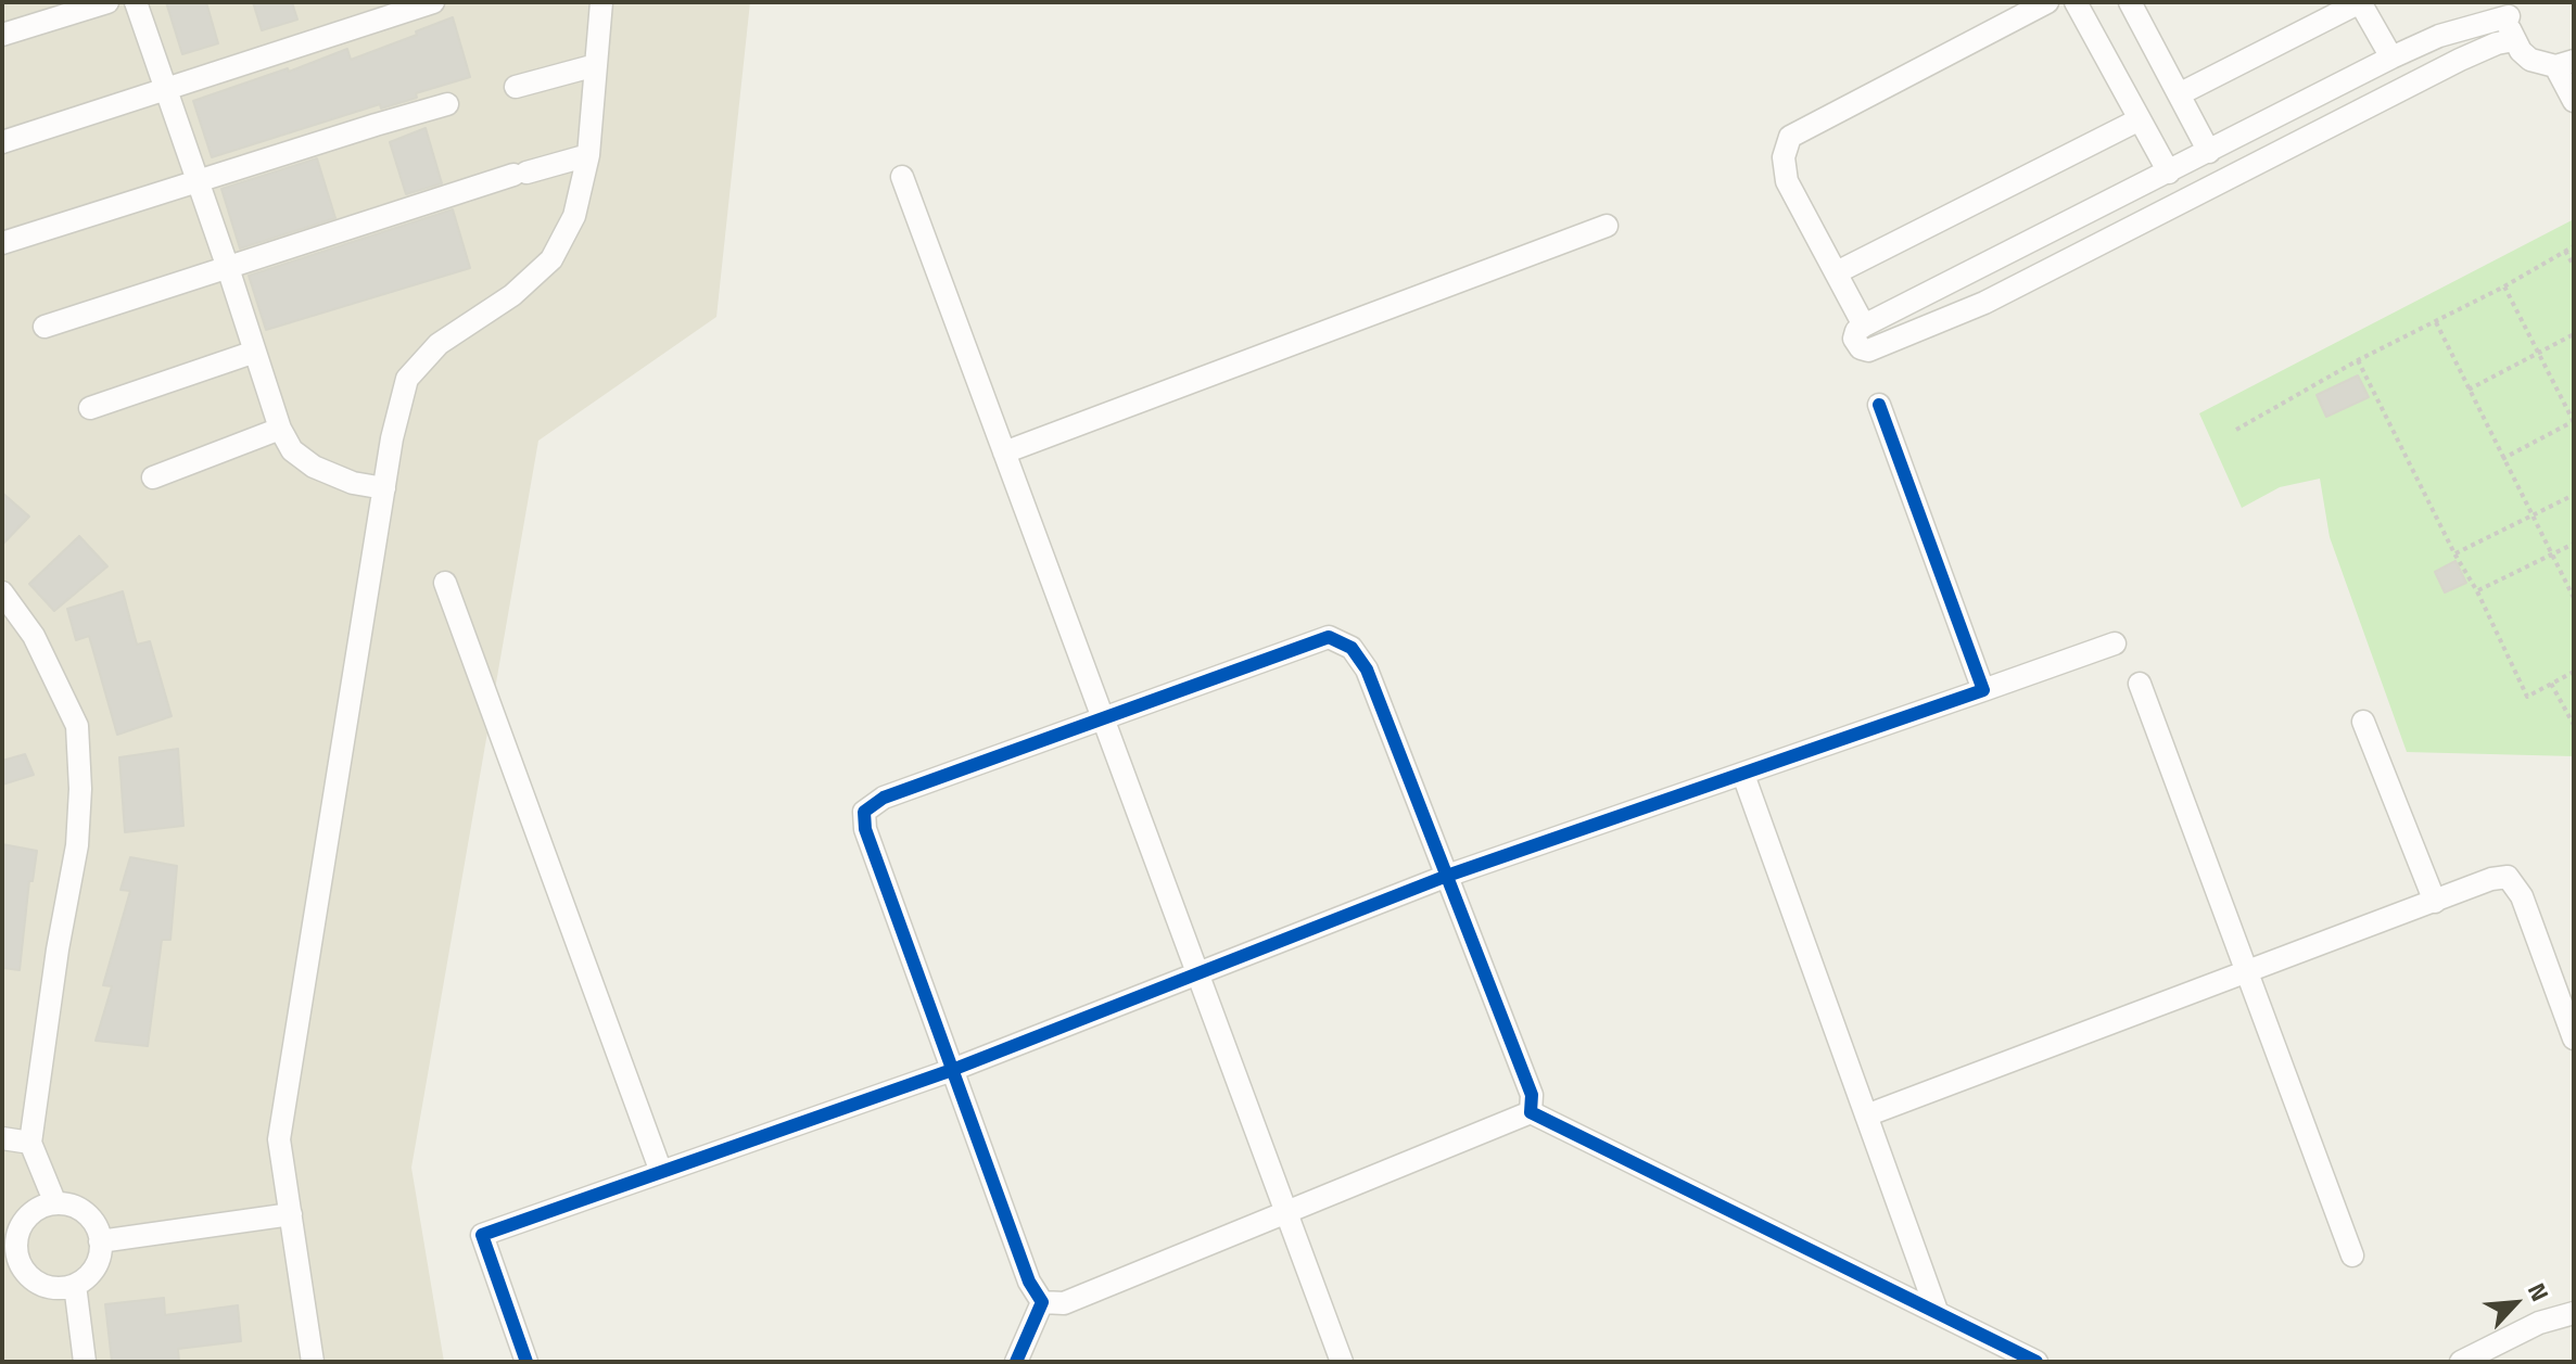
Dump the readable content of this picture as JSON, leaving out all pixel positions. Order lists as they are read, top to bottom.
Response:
{
  "north": "top right"
}
